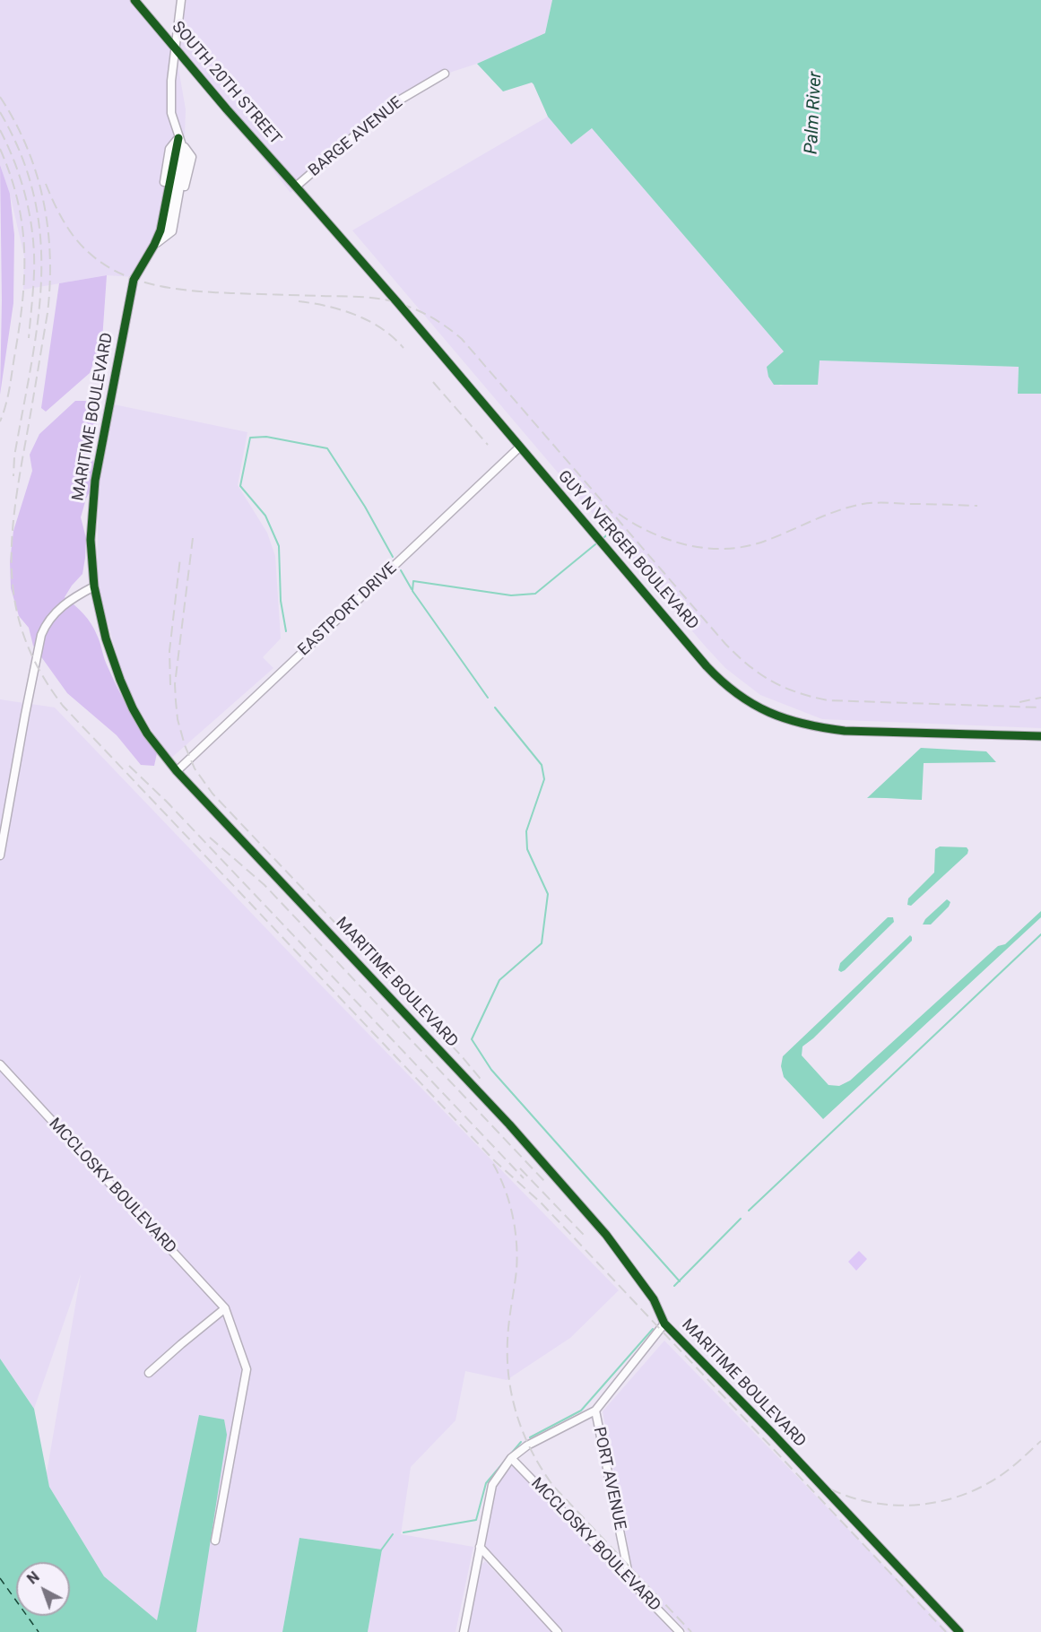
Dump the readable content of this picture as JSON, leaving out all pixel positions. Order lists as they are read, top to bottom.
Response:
{
  "streets": {
    "street": [
      "SOUTH 20TH STREET",
      "BARGE AVENUE",
      "MARITIME BOULEVARD",
      "GUY N VERGER BOULEVARD",
      "EASTPORT DRIVE",
      "MCCLOSKY BOULEVARD",
      "PORT AVENUE"
    ]
  },
  "crossings": [
    ["SOUTH 20TH STREET", "BARGE AVENUE"],
    ["SOUTH 20TH STREET", "MARITIME BOULEVARD"],
    ["SOUTH 20TH STREET", "GUY N VERGER BOULEVARD"],
    ["BARGE AVENUE", "GUY N VERGER BOULEVARD"],
    ["MARITIME BOULEVARD", "EASTPORT DRIVE"],
    ["GUY N VERGER BOULEVARD", "EASTPORT DRIVE"],
    ["MCCLOSKY BOULEVARD", "PORT AVENUE"]
  ],
  "water": ["Palm River"],
  "north": "top left"
}
